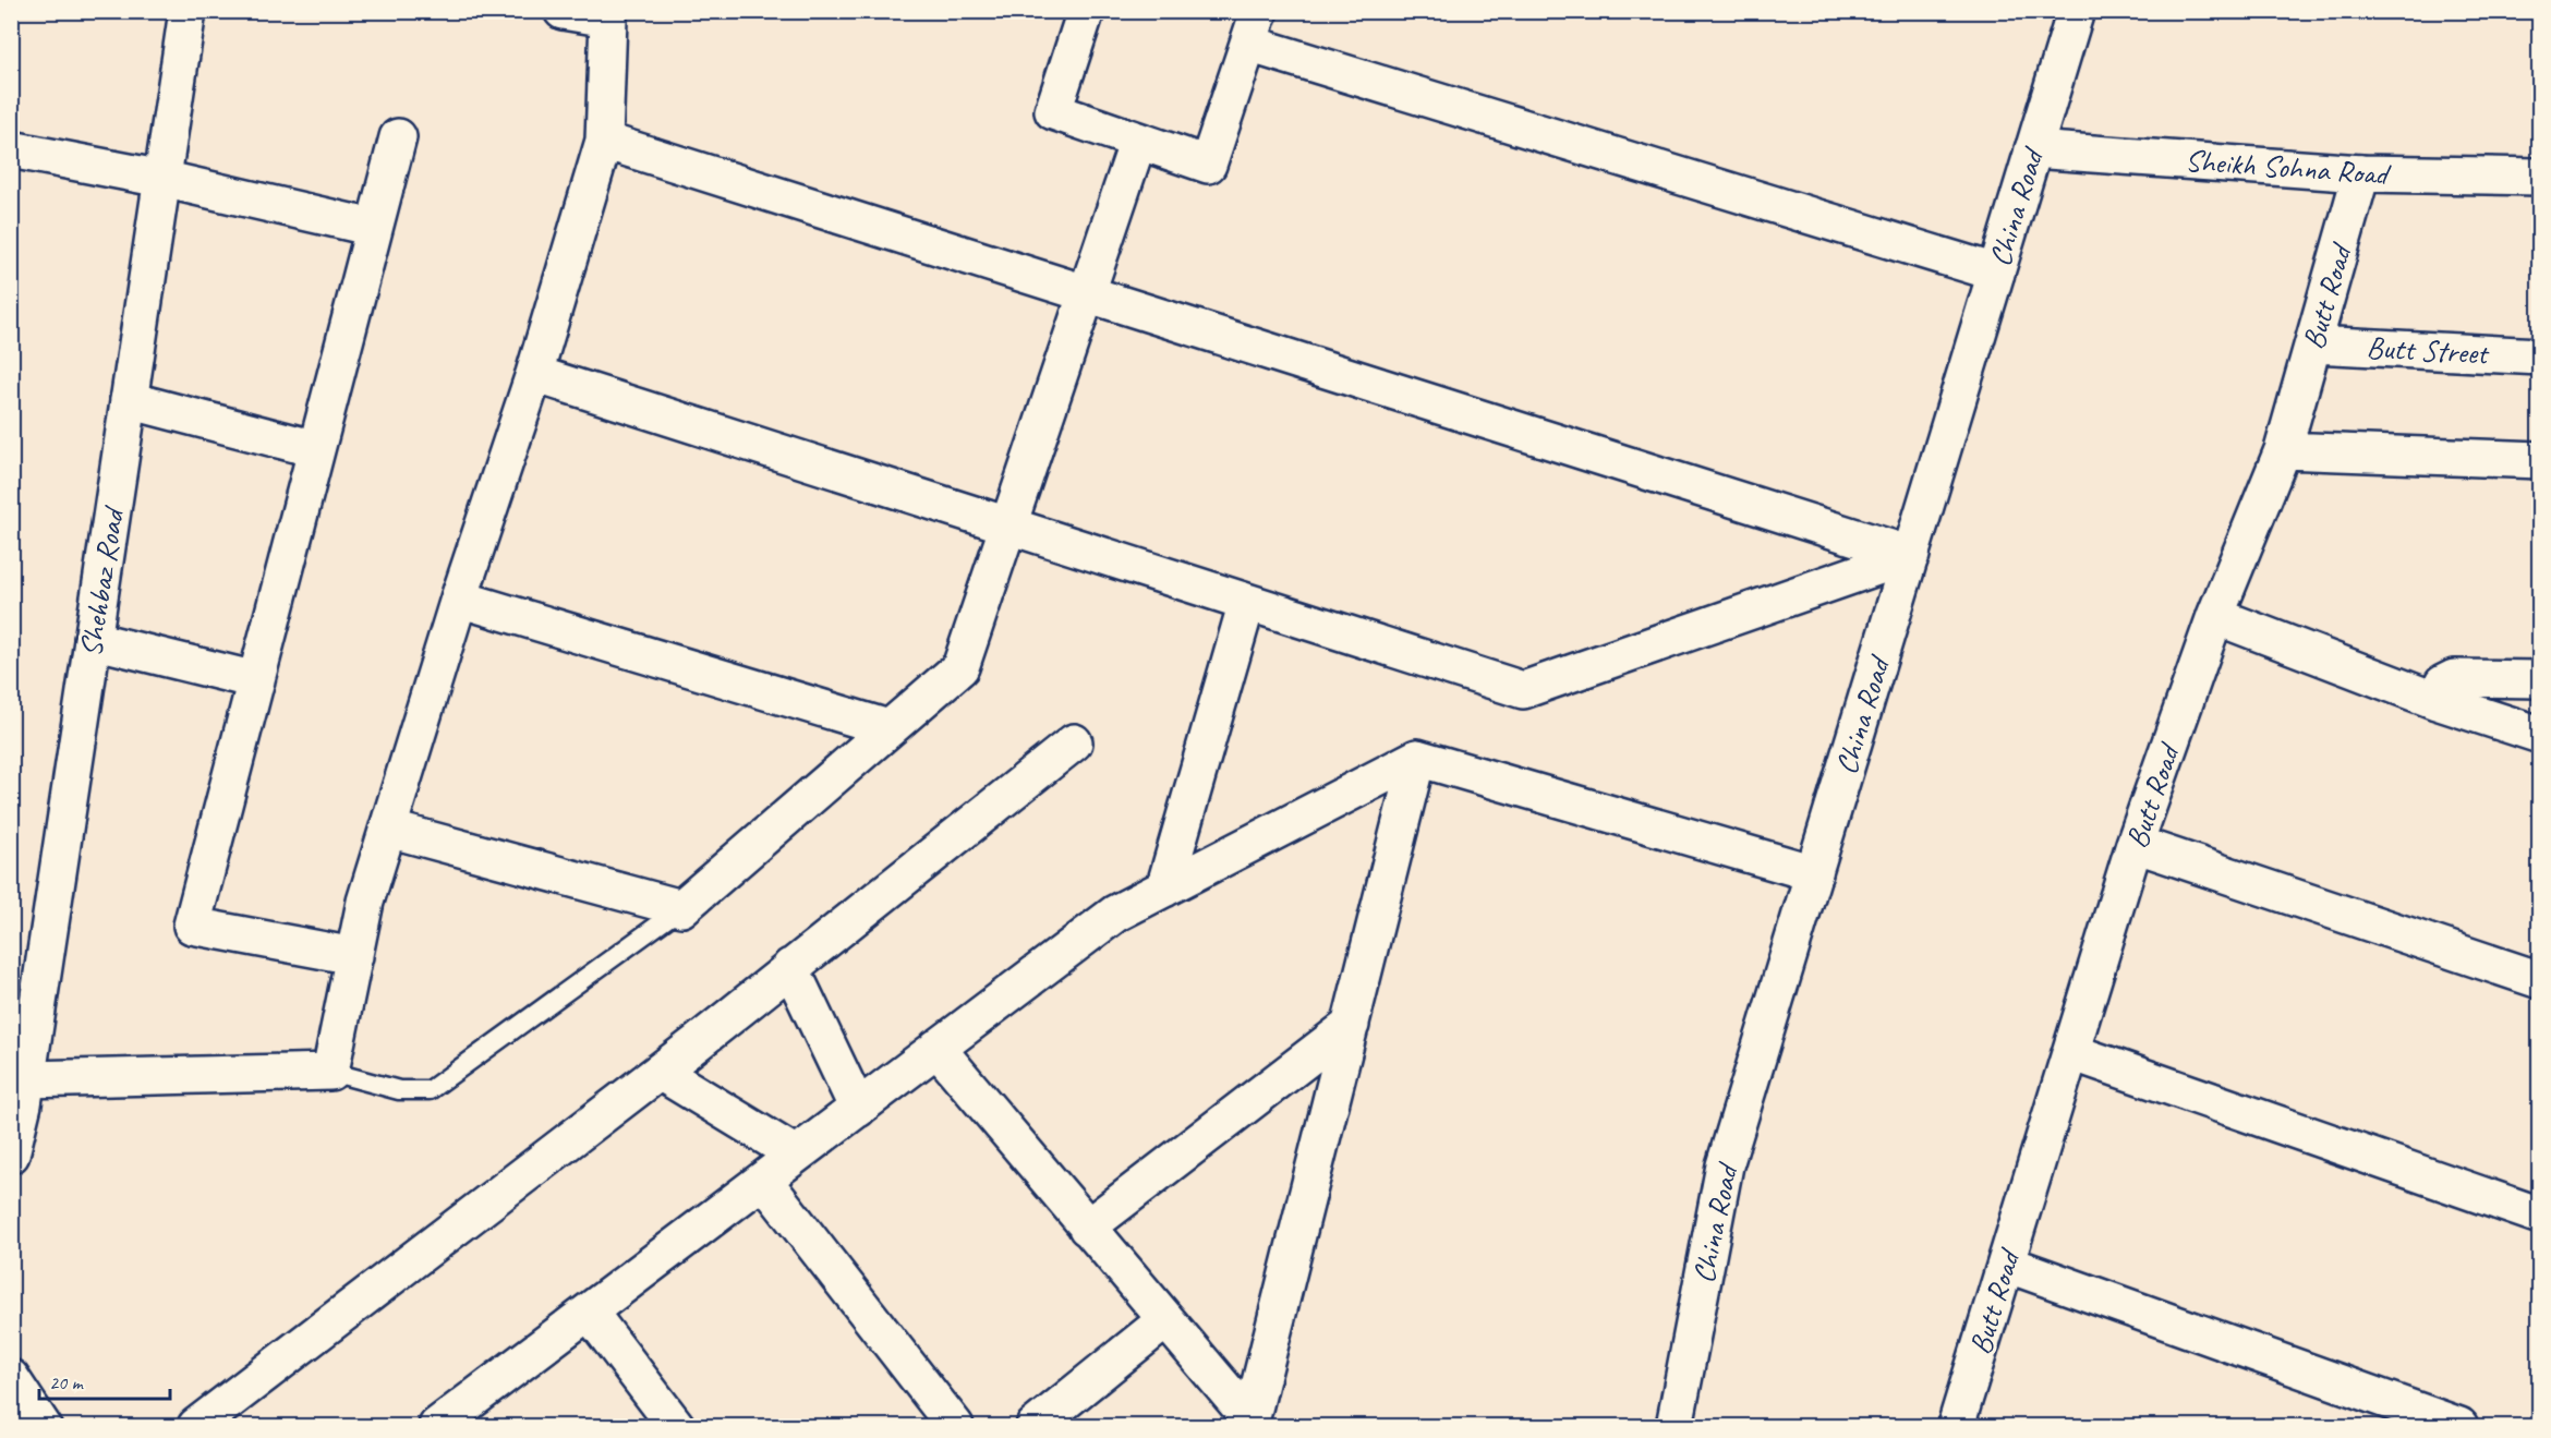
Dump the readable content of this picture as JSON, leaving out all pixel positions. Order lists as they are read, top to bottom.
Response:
{
  "streets": {
    "street": [
      "Sheikh Sohna Road",
      "China Road",
      "Butt Road",
      "Butt Street",
      "Shehbaz Road"
    ]
  },
  "crossings": [
    ["Sheikh Sohna Road", "China Road"],
    ["Sheikh Sohna Road", "Butt Road"],
    ["Butt Road", "Butt Street"]
  ],
  "scale_bar": "20 m"
}
